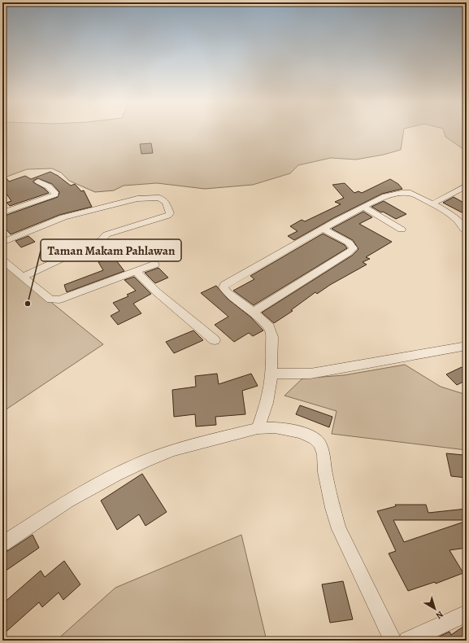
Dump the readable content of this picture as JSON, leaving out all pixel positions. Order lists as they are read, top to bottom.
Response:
{
  "places": ["Taman Makam Pahlawan"],
  "north": "bottom right"
}
